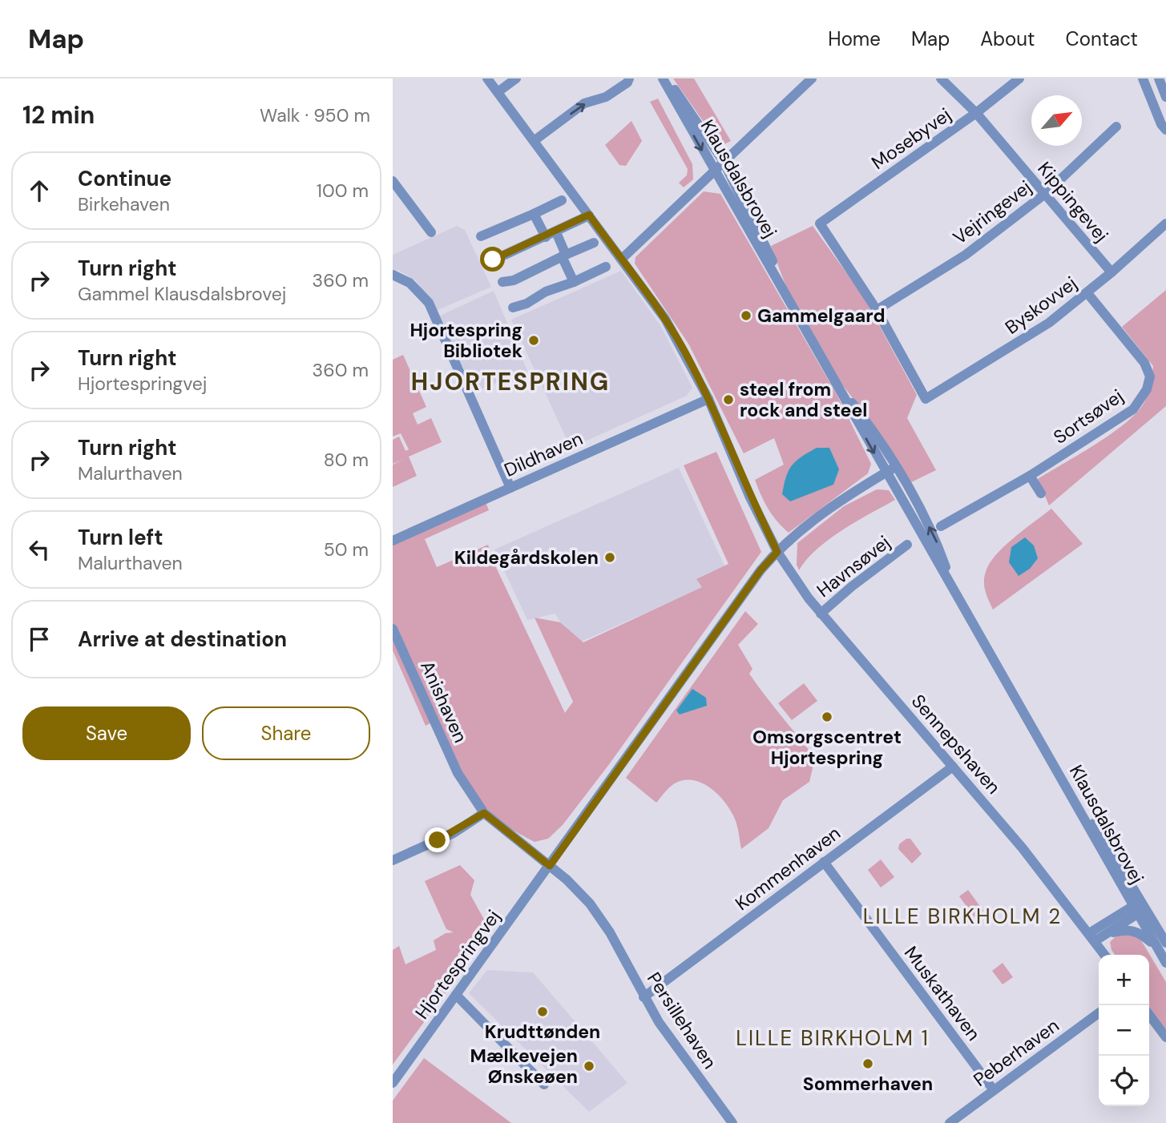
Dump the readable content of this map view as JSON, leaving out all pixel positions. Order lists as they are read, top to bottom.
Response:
{
  "streets": {
    "street": [
      "Mosebyvej",
      "Klausdalsbrovej",
      "Kippingevej",
      "Vejringevej",
      "Byskovvej",
      "Sortsøvej",
      "Dildhaven",
      "Havnsøvej",
      "Anishaven",
      "Sennepshaven",
      "Kommenhaven",
      "Hjortespringvej",
      "Muskathaven",
      "Persillehaven",
      "Peberhaven"
    ]
  },
  "crossings": [
    ["Mosebyvej", "Kippingevej"],
    ["Mosebyvej", "Vejringevej"],
    ["Mosebyvej", "Byskovvej"],
    ["Klausdalsbrovej", "Hjortespringvej"],
    ["Kippingevej", "Vejringevej"],
    ["Kippingevej", "Byskovvej"],
    ["Vejringevej", "Byskovvej"],
    ["Byskovvej", "Sortsøvej"],
    ["Dildhaven", "Sennepshaven"],
    ["Havnsøvej", "Sennepshaven"],
    ["Anishaven", "Hjortespringvej"],
    ["Anishaven", "Persillehaven"],
    ["Sennepshaven", "Kommenhaven"],
    ["Sennepshaven", "Hjortespringvej"],
    ["Kommenhaven", "Muskathaven"],
    ["Kommenhaven", "Persillehaven"],
    ["Hjortespringvej", "Persillehaven"],
    ["Muskathaven", "Peberhaven"]
  ],
  "districts": ["HJORTESPRING", "LILLE BIRKHOLM 2", "LILLE BIRKHOLM 1"],
  "places": [
    "Gammelgaard",
    "Hjortespring Bibliotek",
    "steel from rock and steel",
    "Kildegårdskolen",
    "Omsorgscentret Hjortespring",
    "Krudttønden",
    "Sommerhaven",
    "Mælkevejen Ønskeøen"
  ],
  "north": "top right",
  "page": {
    "header": "Map",
    "nav": [
      "Home",
      "Map",
      "About",
      "Contact"
    ],
    "heading": ["12 min", "Walk · 950 m"],
    "list": [
      ["Continue", "Birkehaven", "100 m"],
      ["Turn right", "Gammel Klausdalsbrovej", "360 m"],
      ["Turn right", "Hjortespringvej", "360 m"],
      ["Turn right", "Malurthaven", "80 m"],
      ["Turn left", "Malurthaven", "50 m"],
      "Arrive at destination"
    ],
    "buttons": ["Save", "Share"],
    "map_buttons": ["+", "−"]
  }
}
